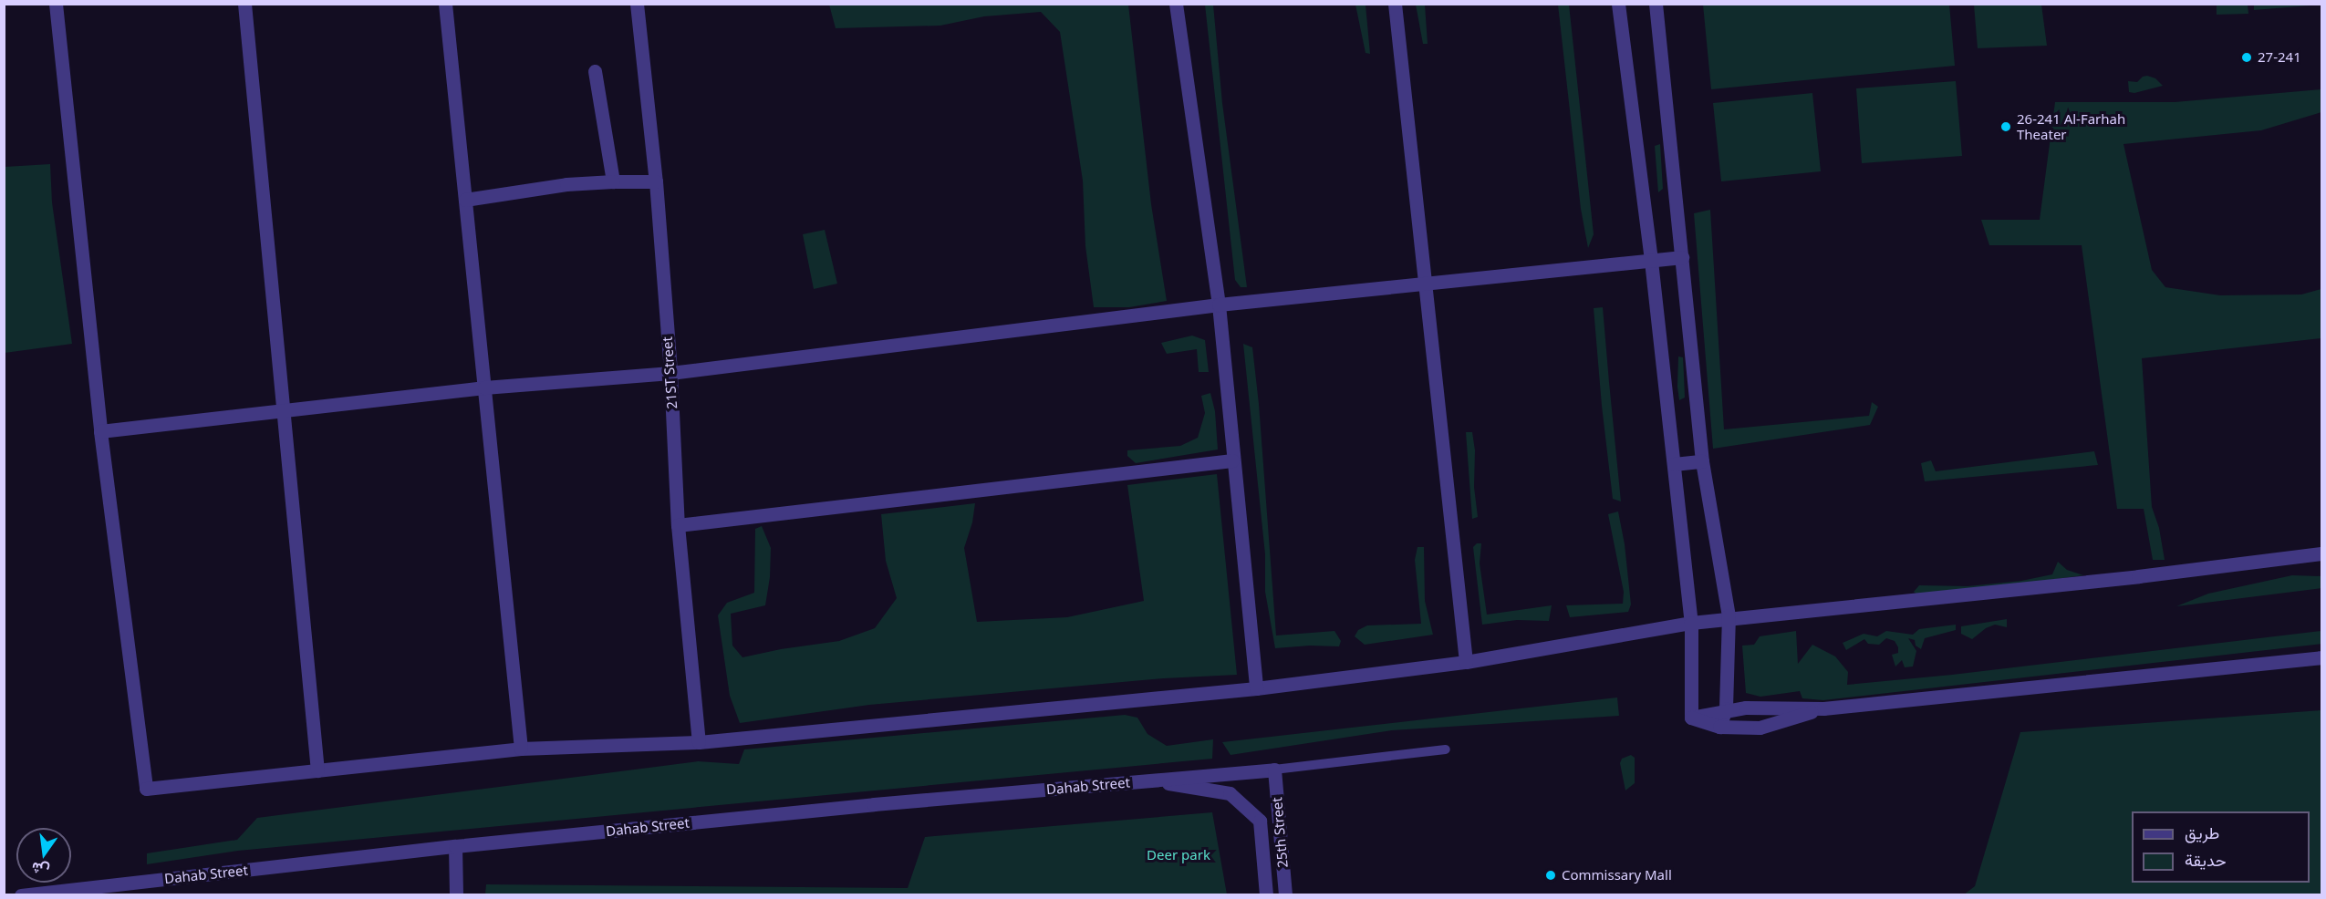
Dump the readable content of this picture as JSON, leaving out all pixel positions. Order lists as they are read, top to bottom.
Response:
{
  "streets": {
    "street": ["21ST Street", "Dahab Street", "25th Street"]
  },
  "crossings": [
    ["Dahab Street", "25th Street"]
  ],
  "parks": ["Deer park"],
  "places": ["27-241", "26-241 Al-Farhah Theater", "Commissary Mall"],
  "legend": ["طريق", "حديقة"],
  "north": "bottom"
}
